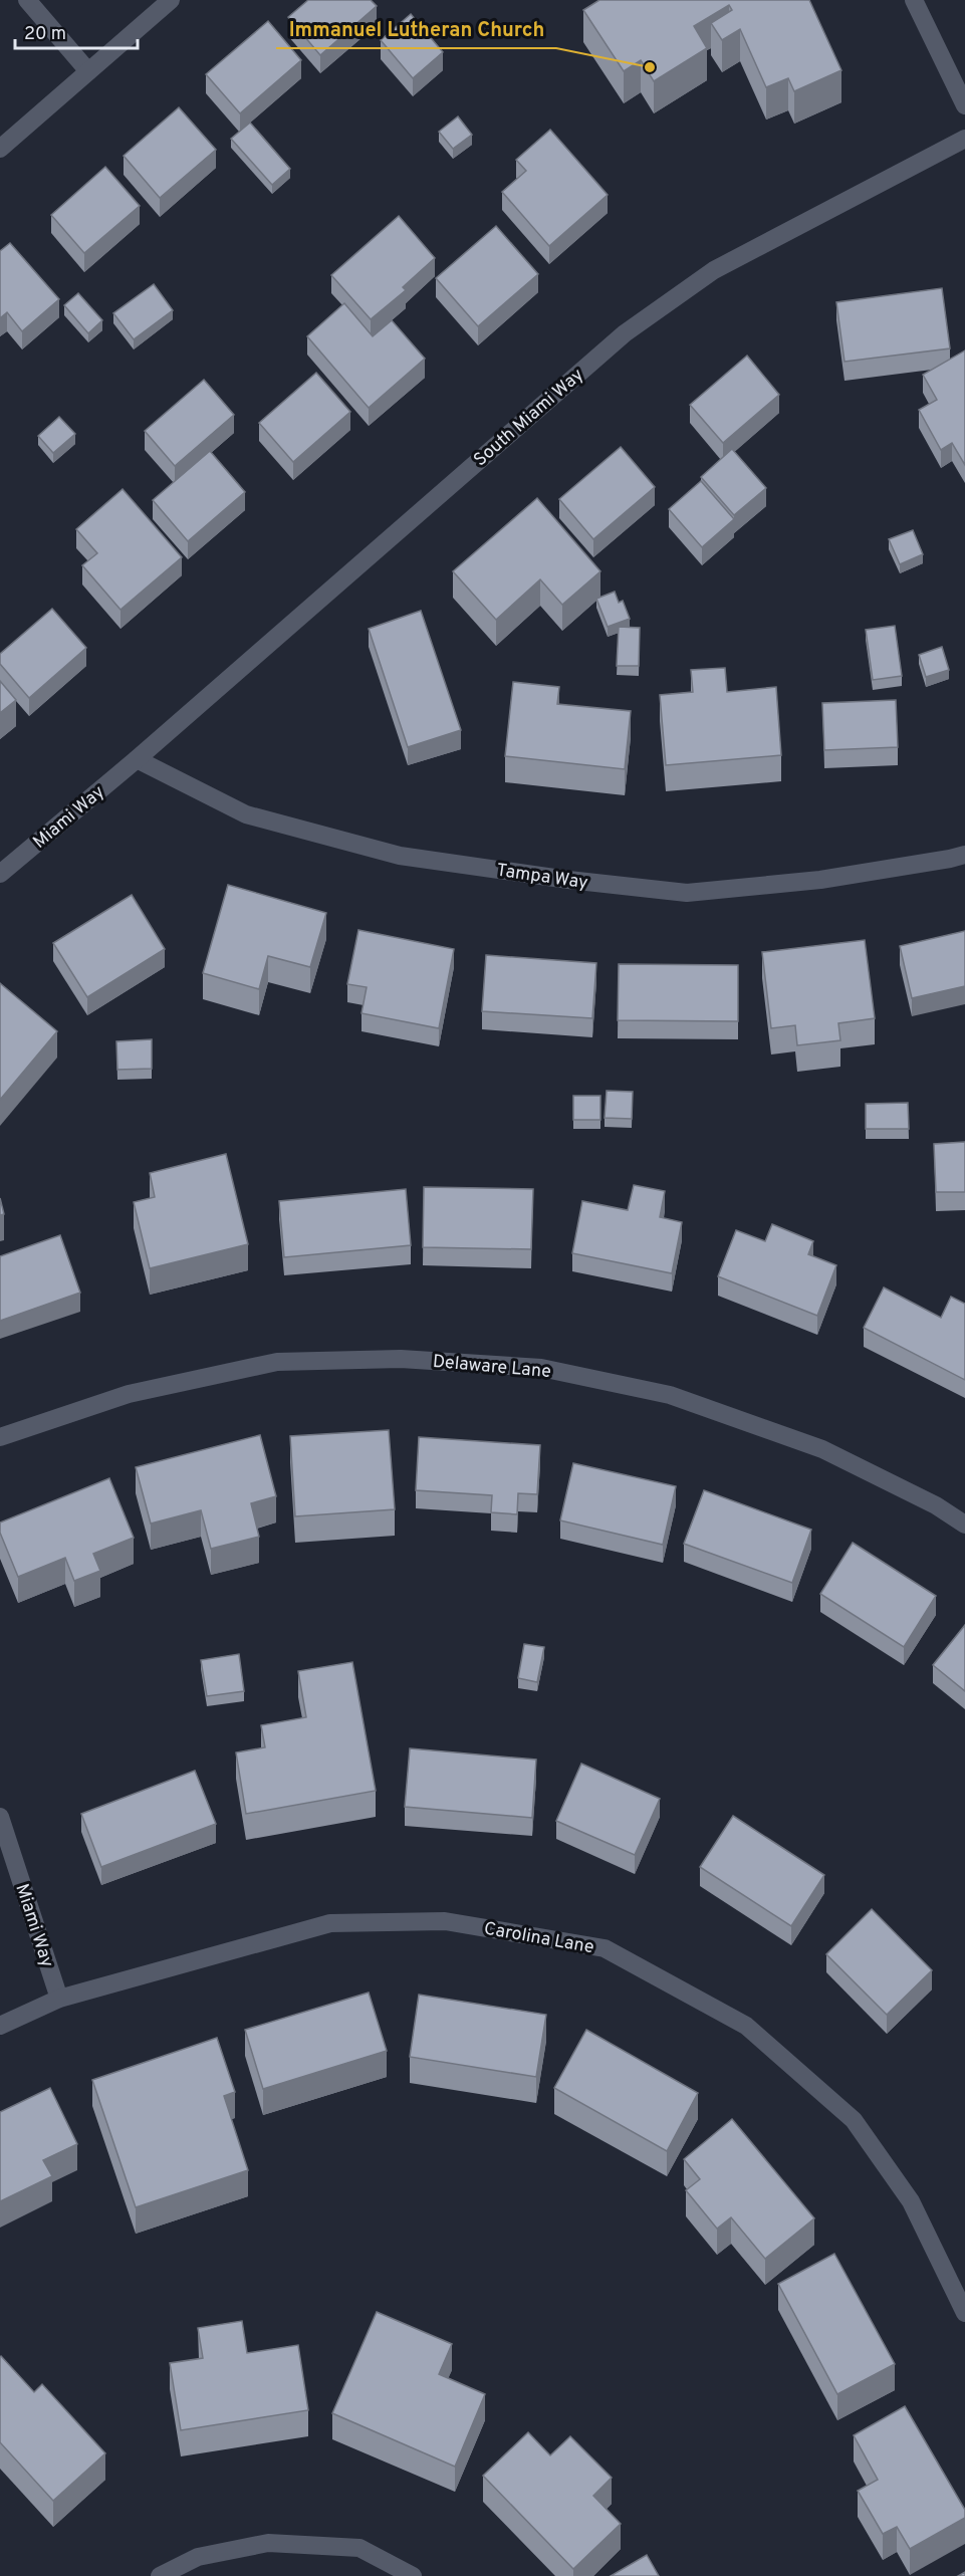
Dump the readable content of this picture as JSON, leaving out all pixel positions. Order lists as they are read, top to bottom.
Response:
{
  "streets": {
    "street": [
      "South Miami Way",
      "Miami Way",
      "Tampa Way",
      "Delaware Lane",
      "Carolina Lane"
    ]
  },
  "crossings": [
    ["South Miami Way", "Miami Way"],
    ["South Miami Way", "Tampa Way"],
    ["Miami Way", "Tampa Way"],
    ["Miami Way", "Carolina Lane"]
  ],
  "places": ["Immanuel Lutheran Church"],
  "scale_bar": "20 m"
}
